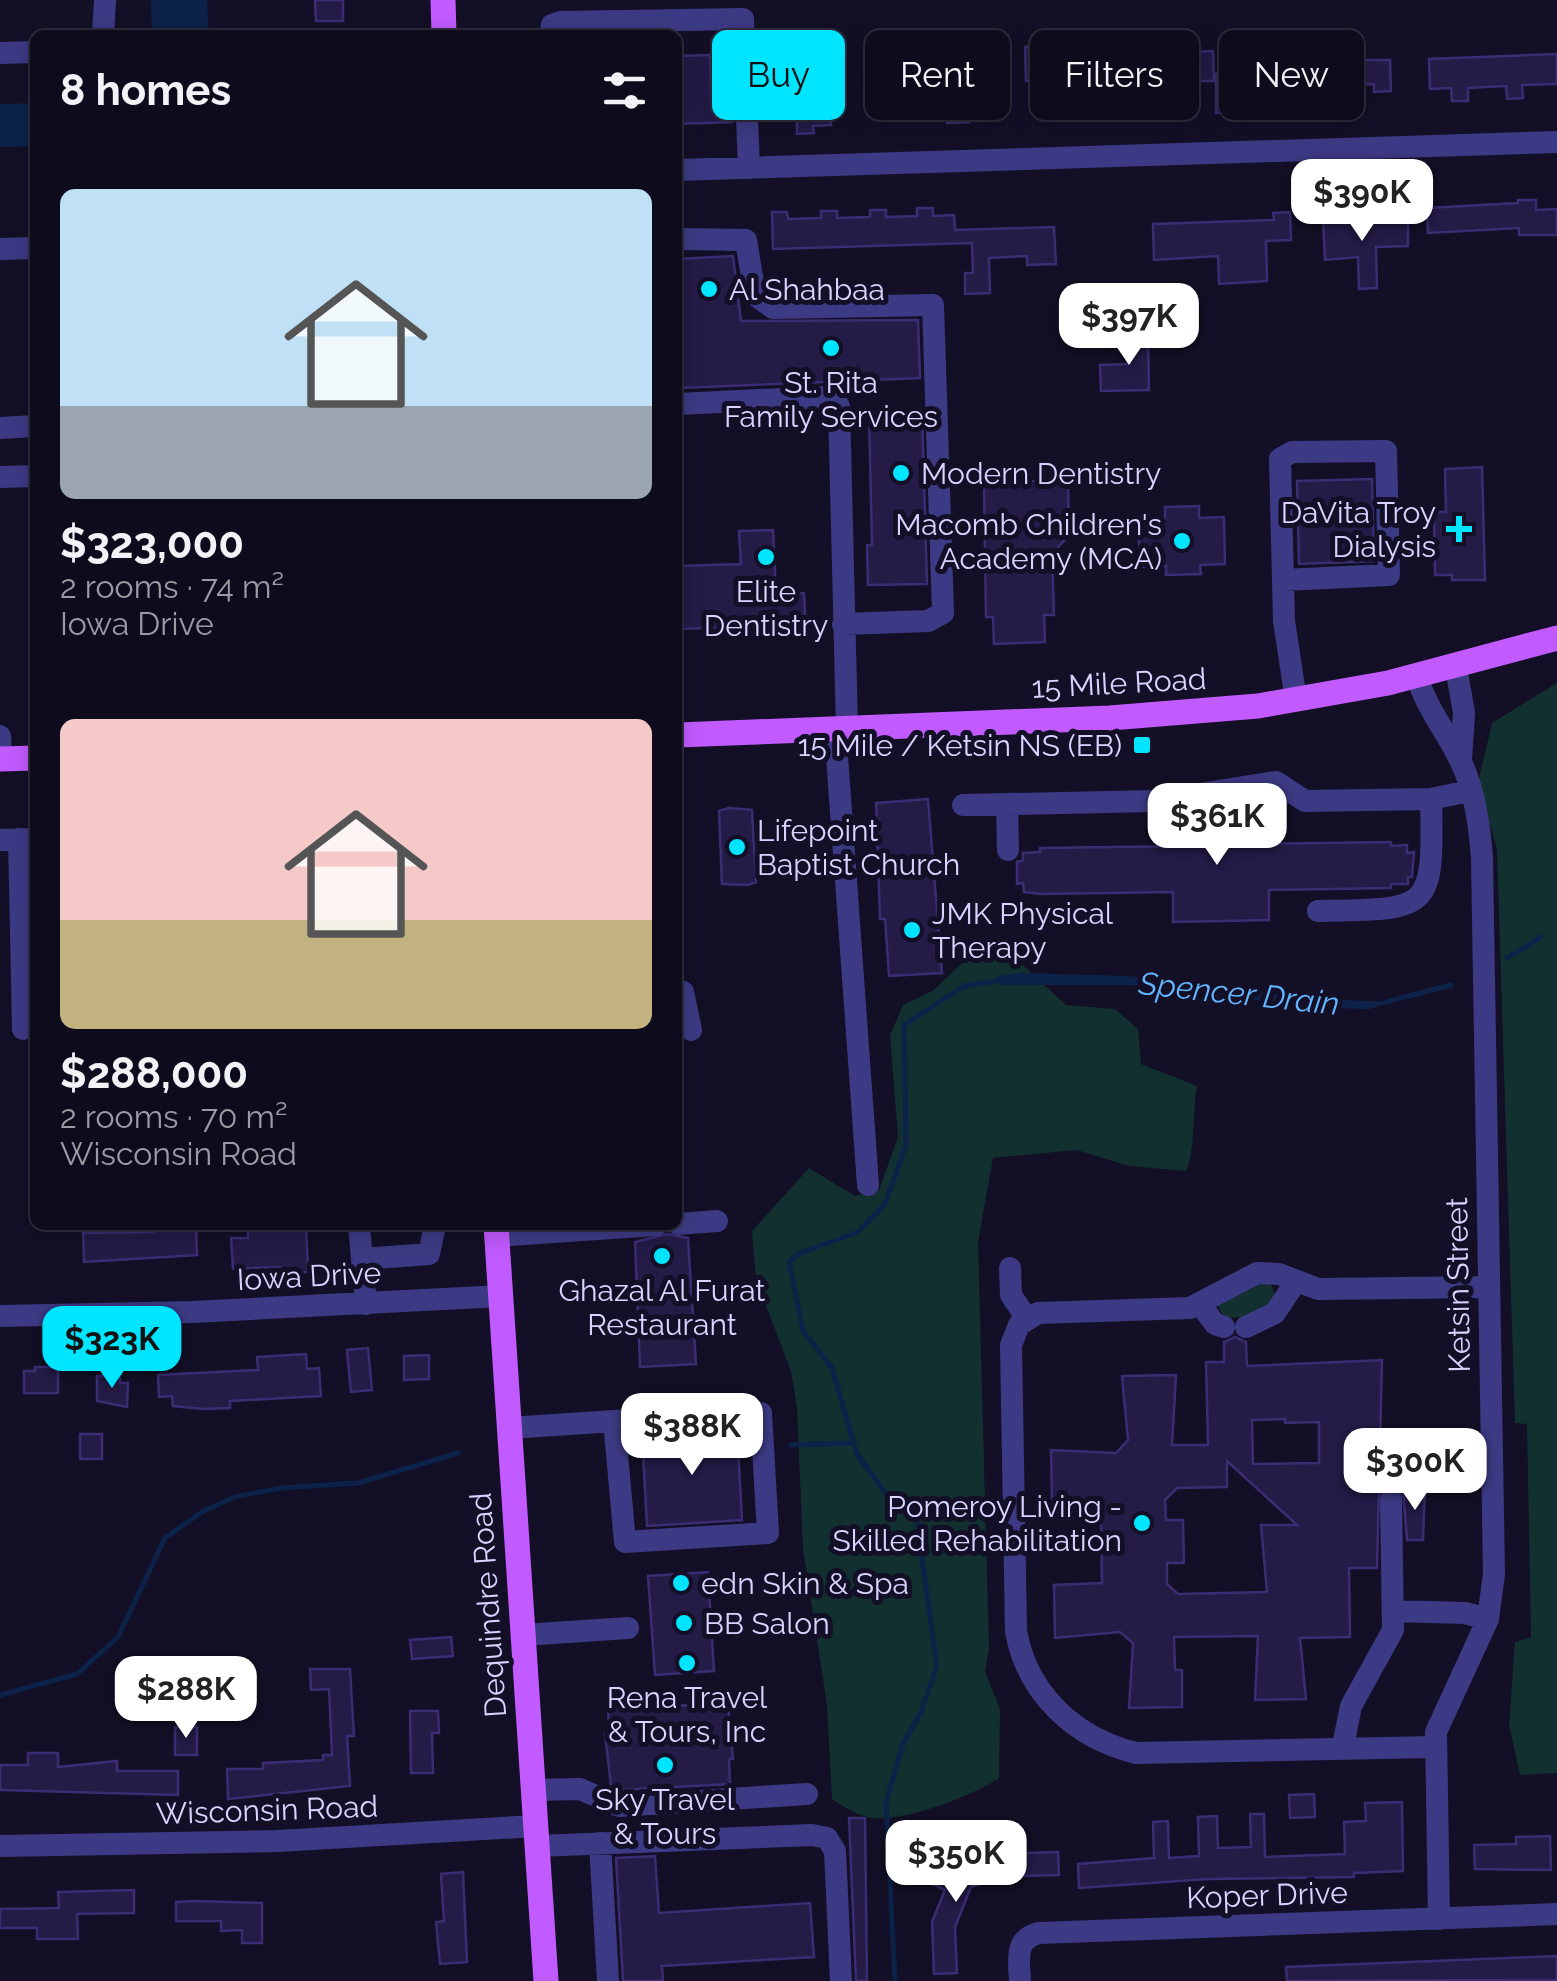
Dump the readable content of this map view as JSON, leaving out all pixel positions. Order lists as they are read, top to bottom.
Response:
{
  "streets": {
    "main road": ["15 Mile Road", "Dequindre Road"],
    "street": [
      "Iowa Drive",
      "Ketsin Street",
      "Wisconsin Road",
      "Koper Drive"
    ]
  },
  "crossings": [
    ["15 Mile Road", "Ketsin Street"],
    ["Iowa Drive", "Dequindre Road"],
    ["Ketsin Street", "Koper Drive"],
    ["Dequindre Road", "Wisconsin Road"]
  ],
  "water": ["Spencer Drain"],
  "places": {
    "other": [
      "Al Shahbaa",
      "St. Rita Family Services",
      "Modern Dentistry",
      "Macomb Children's Academy (MCA)",
      "Elite Dentistry",
      "Lifepoint Baptist Church",
      "JMK Physical Therapy",
      "Ghazal Al Furat Restaurant",
      "Pomeroy Living - Skilled Rehabilitation",
      "edn Skin & Spa",
      "BB Salon",
      "Rena Travel & Tours, Inc",
      "Sky Travel & Tours"
    ],
    "health": ["DaVita Troy Dialysis"],
    "transit": ["15 Mile / Ketsin NS (EB)"]
  },
  "page": {
    "chip": [
      "Buy",
      "Rent",
      "Filters",
      "New"
    ],
    "heading": "8 homes",
    "list": [
      {
        "name": "$323,000",
        "note": "2 rooms · 74 m² · Iowa Drive"
      },
      {
        "name": "$288,000",
        "note": "2 rooms · 70 m² · Wisconsin Road"
      }
    ],
    "price": [
      "$390K",
      "$397K",
      "$361K",
      "$323K",
      "$388K",
      "$300K",
      "$288K",
      "$350K"
    ]
  }
}
